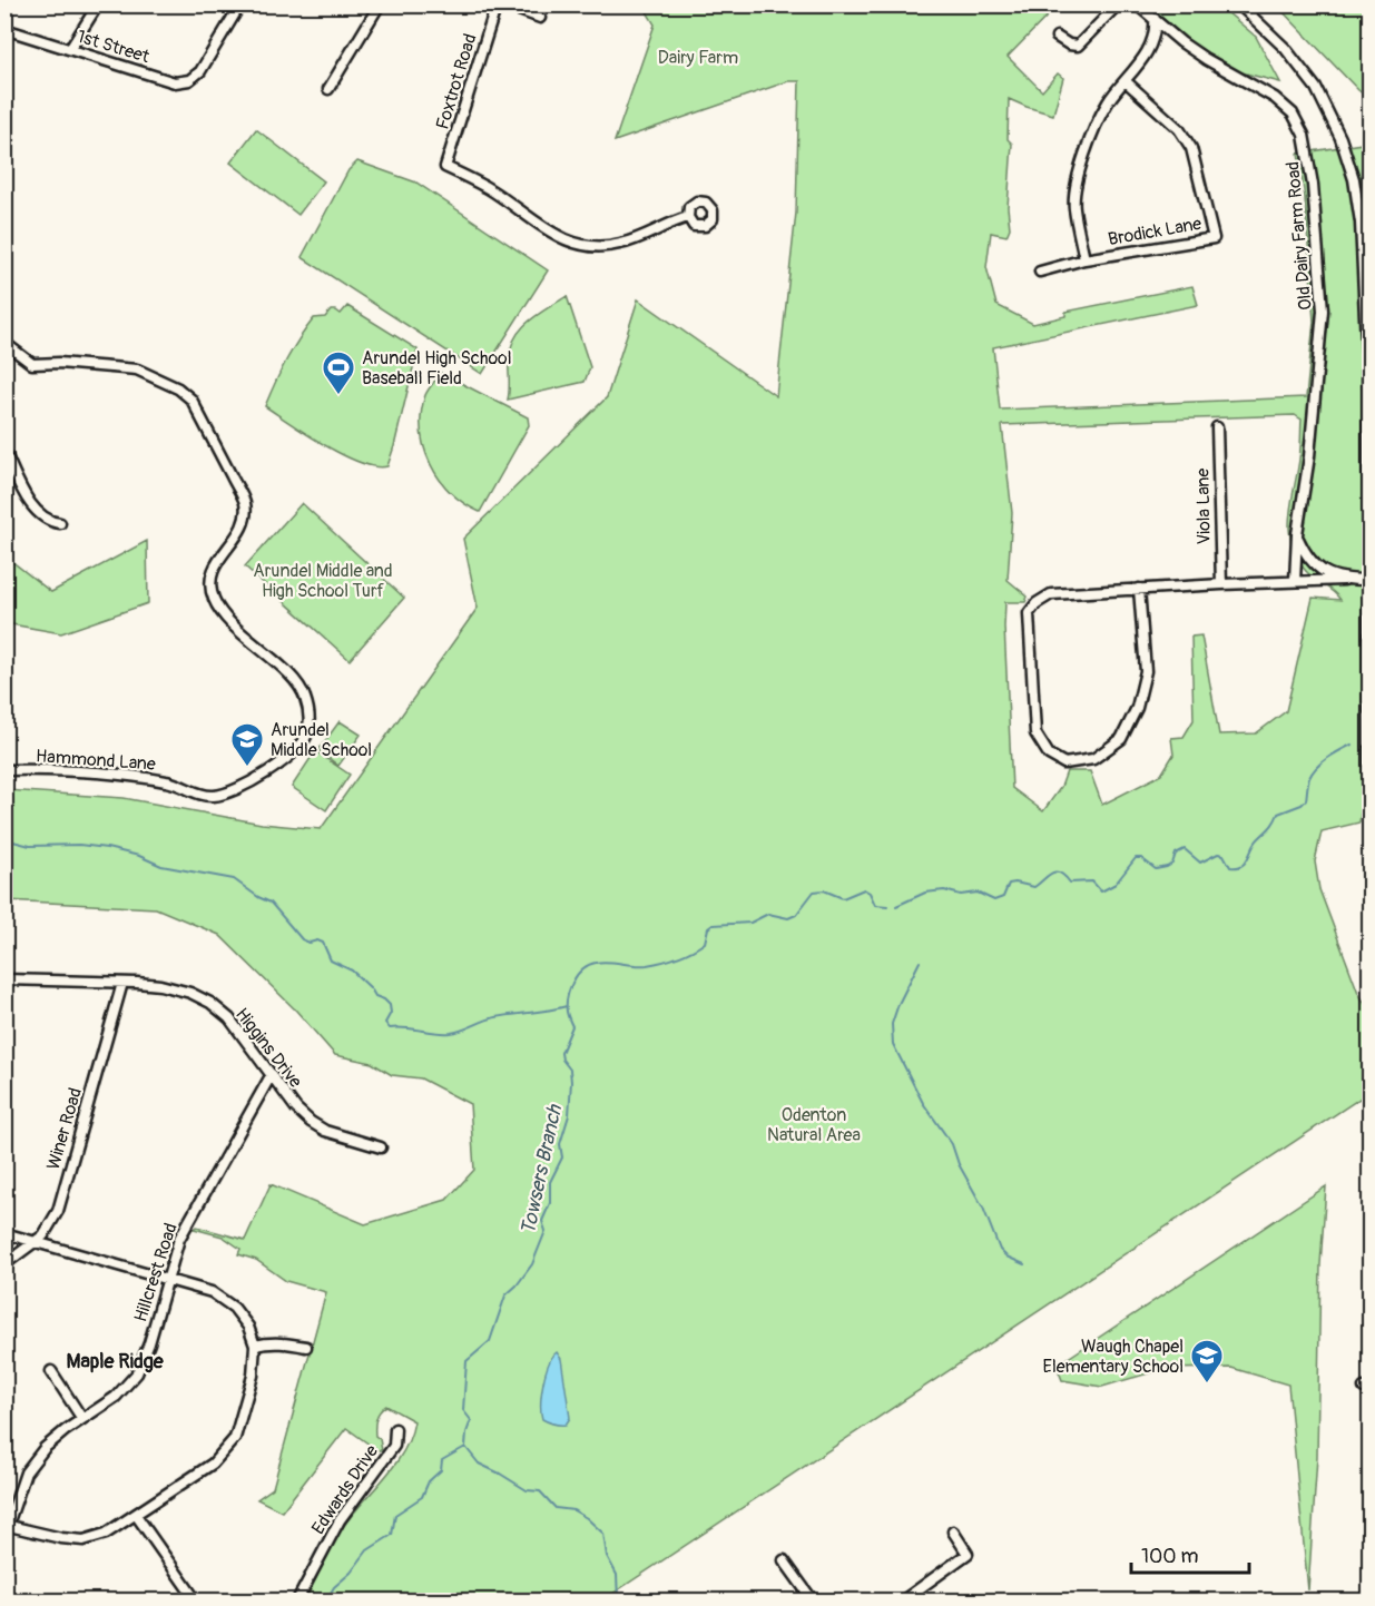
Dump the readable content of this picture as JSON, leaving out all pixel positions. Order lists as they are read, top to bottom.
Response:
{
  "streets": {
    "street": [
      "1st Street",
      "Foxtrot Road",
      "Brodick Lane",
      "Old Dairy Farm Road",
      "Viola Lane",
      "Hammond Lane",
      "Higgins Drive",
      "Winer Road",
      "Hillcrest Road",
      "Edwards Drive"
    ]
  },
  "crossings": [
    ["Higgins Drive", "Winer Road"],
    ["Higgins Drive", "Hillcrest Road"]
  ],
  "districts": ["Maple Ridge"],
  "water": ["Towsers Branch"],
  "parks": ["Dairy Farm", "Arundel Middle and High School Turf", "Odenton Natural Area"],
  "places": {
    "sports": ["Arundel High School Baseball Field"],
    "school or university": ["Arundel Middle School", "Waugh Chapel Elementary School"]
  },
  "scale_bar": "100 m"
}
